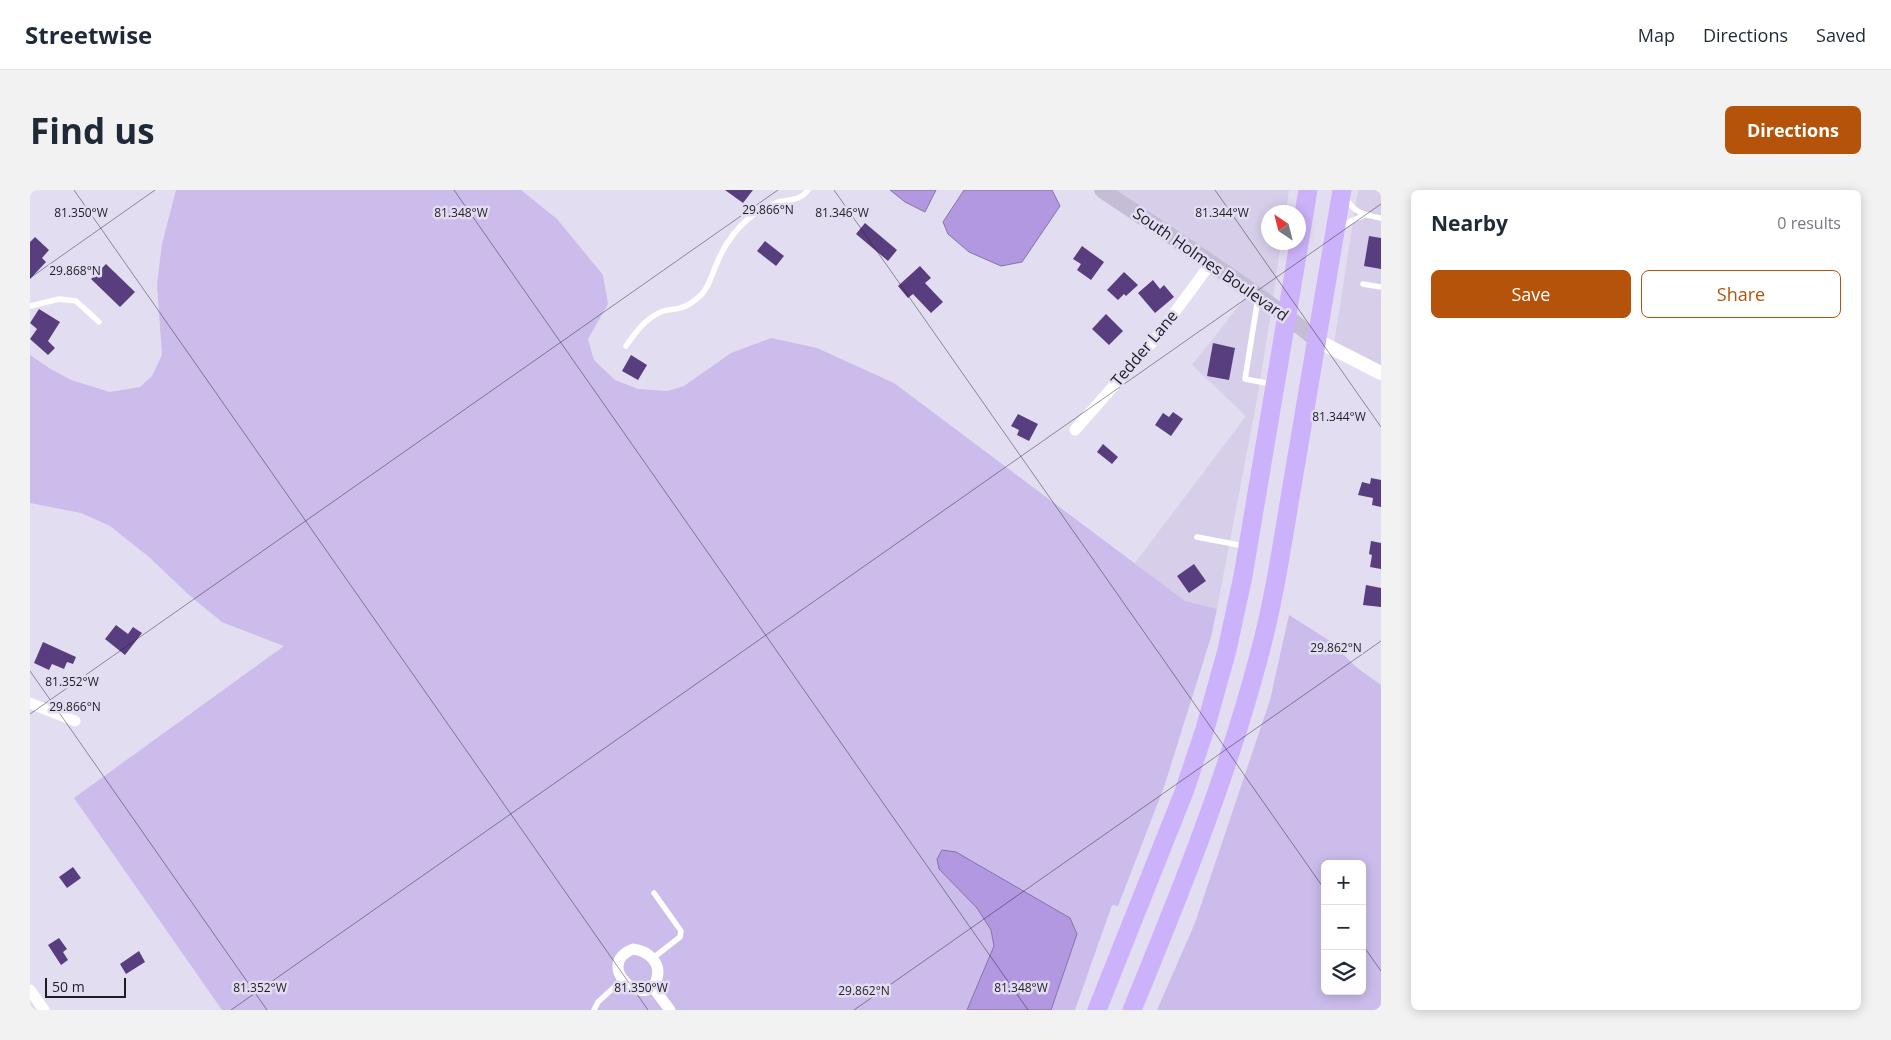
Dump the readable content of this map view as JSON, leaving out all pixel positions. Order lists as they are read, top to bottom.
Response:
{
  "streets": {
    "main road": ["South Holmes Boulevard"],
    "street": ["Tedder Lane"]
  },
  "crossings": [
    ["South Holmes Boulevard", "Tedder Lane"]
  ],
  "scale_bar": "50 m",
  "north": "top left",
  "page": {
    "header": "Streetwise",
    "nav": ["Map", "Directions", "Saved"],
    "buttons": [
      "Directions",
      ["Save", "Share"]
    ],
    "title": "Find us",
    "heading": ["Nearby", "0 results"],
    "map_buttons": ["+", "−"],
    "scale": "50 m"
  },
  "coordinates": [
    "29.866°N",
    "81.344°W",
    "81.350°W",
    "81.348°W",
    "81.346°W",
    "29.868°N",
    "29.862°N",
    "81.352°W"
  ]
}
